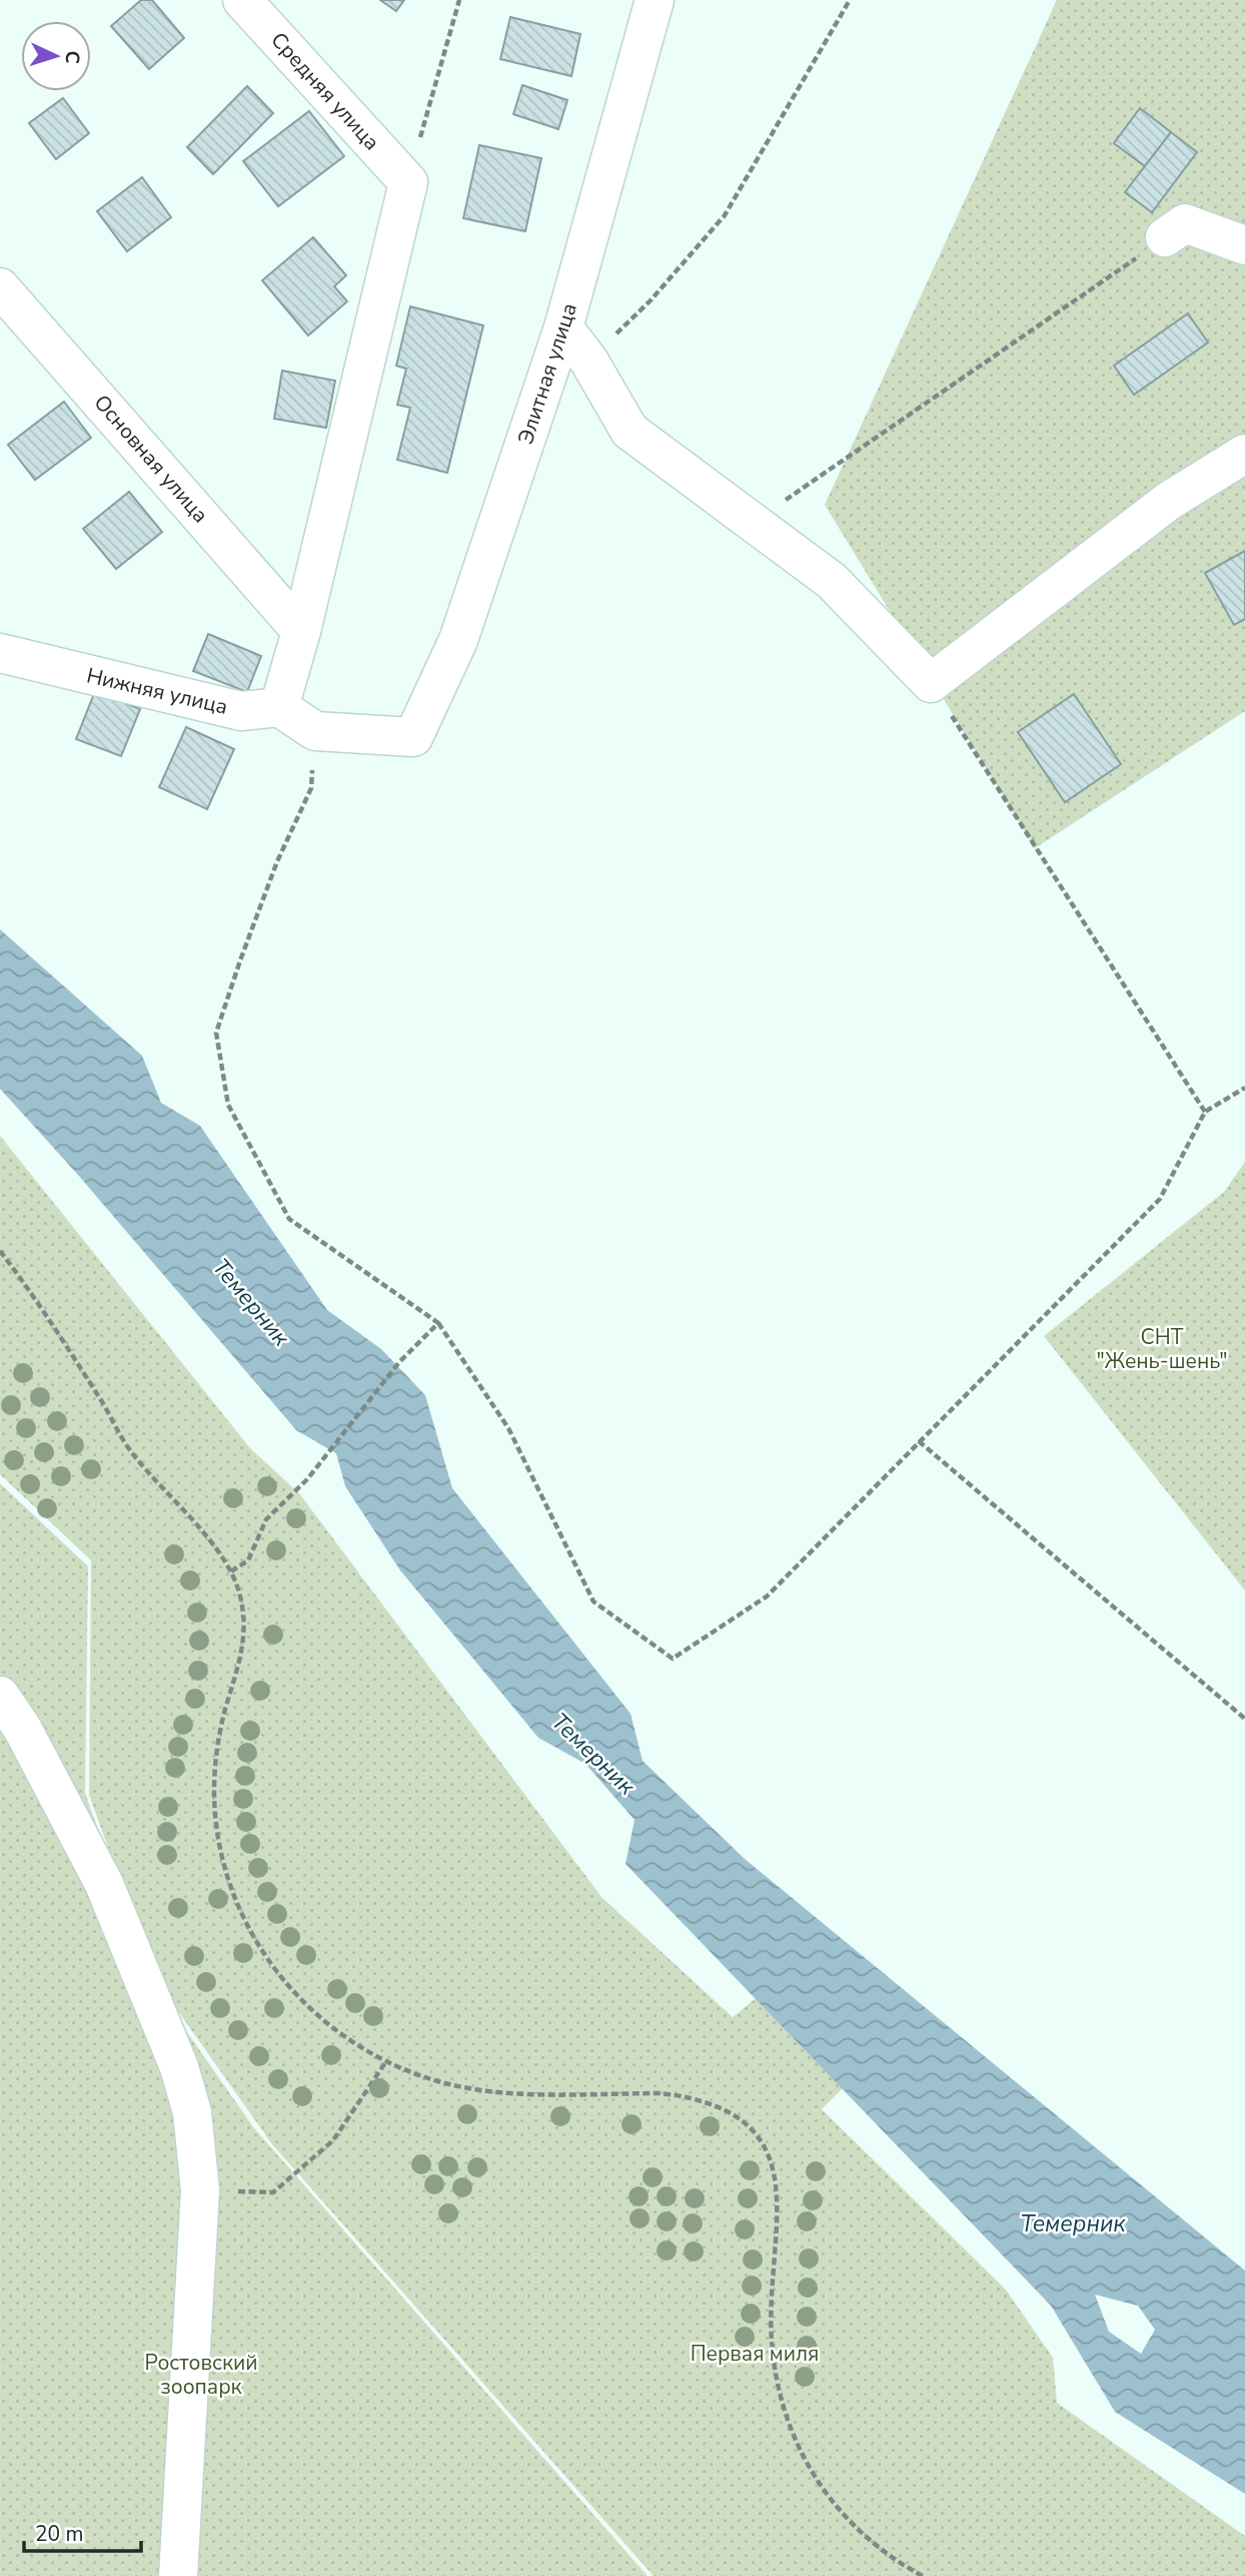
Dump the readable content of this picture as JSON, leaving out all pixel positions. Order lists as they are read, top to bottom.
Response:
{
  "streets": {
    "street": [
      "Средняя улица",
      "Элитная улица",
      "Основная улица",
      "Нижняя улица"
    ]
  },
  "water": ["Темерник"],
  "parks": ["СНТ \"Жень-шень\"", "Первая миля", "Ростовский зоопарк"],
  "scale_bar": "20 m",
  "north": "right"
}
